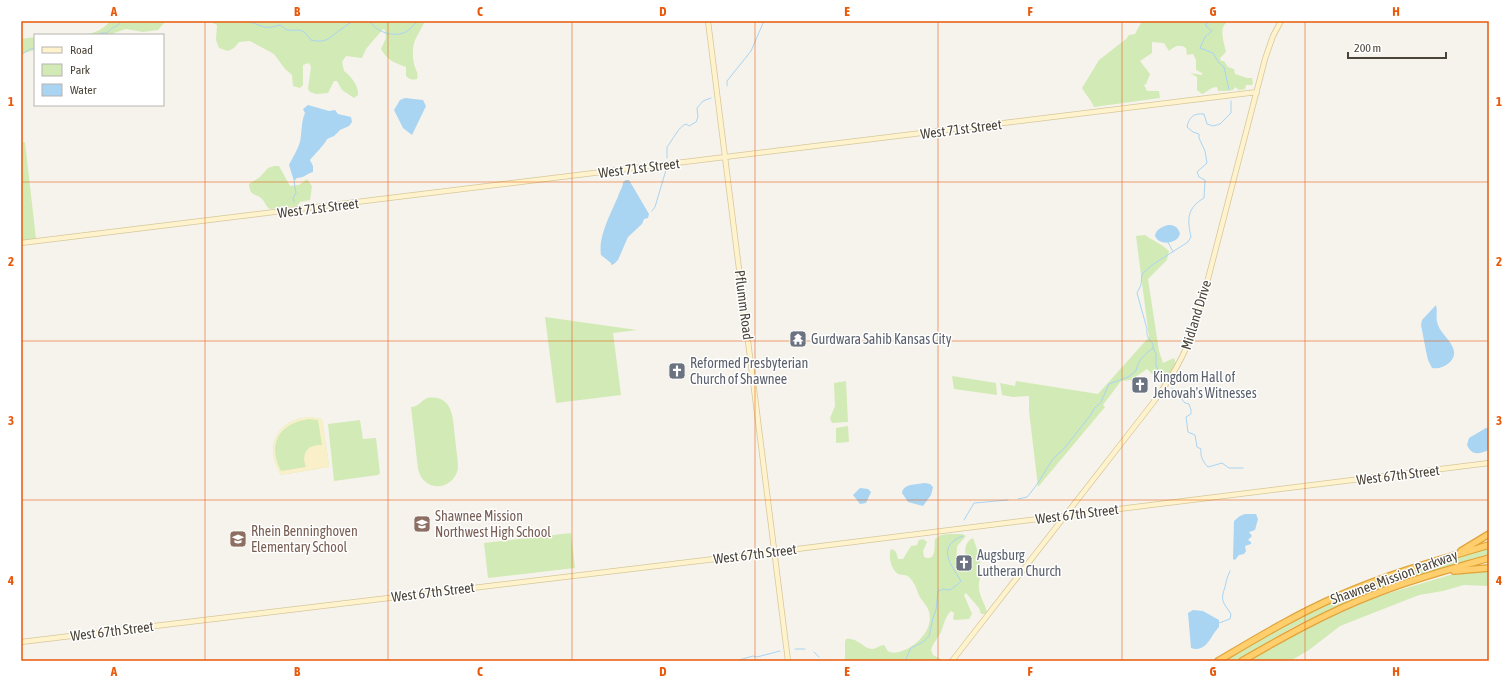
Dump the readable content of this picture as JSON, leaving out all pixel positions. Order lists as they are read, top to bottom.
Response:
{
  "streets": {
    "highway": ["Shawnee Mission Parkway"],
    "street": [
      "West 71st Street",
      "Pflumm Road",
      "Midland Drive",
      "West 67th Street"
    ]
  },
  "crossings": [
    ["West 71st Street", "Pflumm Road"],
    ["West 71st Street", "Midland Drive"],
    ["Pflumm Road", "West 67th Street"],
    ["Midland Drive", "West 67th Street"]
  ],
  "places": {
    "temple": ["Gurdwara Sahib Kansas City"],
    "church": ["Reformed Presbyterian Church of Shawnee", "Kingdom Hall of Jehovah's Witnesses", "Augsburg Lutheran Church"],
    "school or university": ["Shawnee Mission Northwest High School", "Rhein Benninghoven Elementary School"]
  },
  "legend": ["Road", "Park", "Water"],
  "scale_bar": "200 m",
  "grid": {
    "columns": [
      "A",
      "B",
      "C",
      "D",
      "E",
      "F",
      "G",
      "H"
    ],
    "rows": [
      "1",
      "2",
      "3",
      "4"
    ]
  }
}
